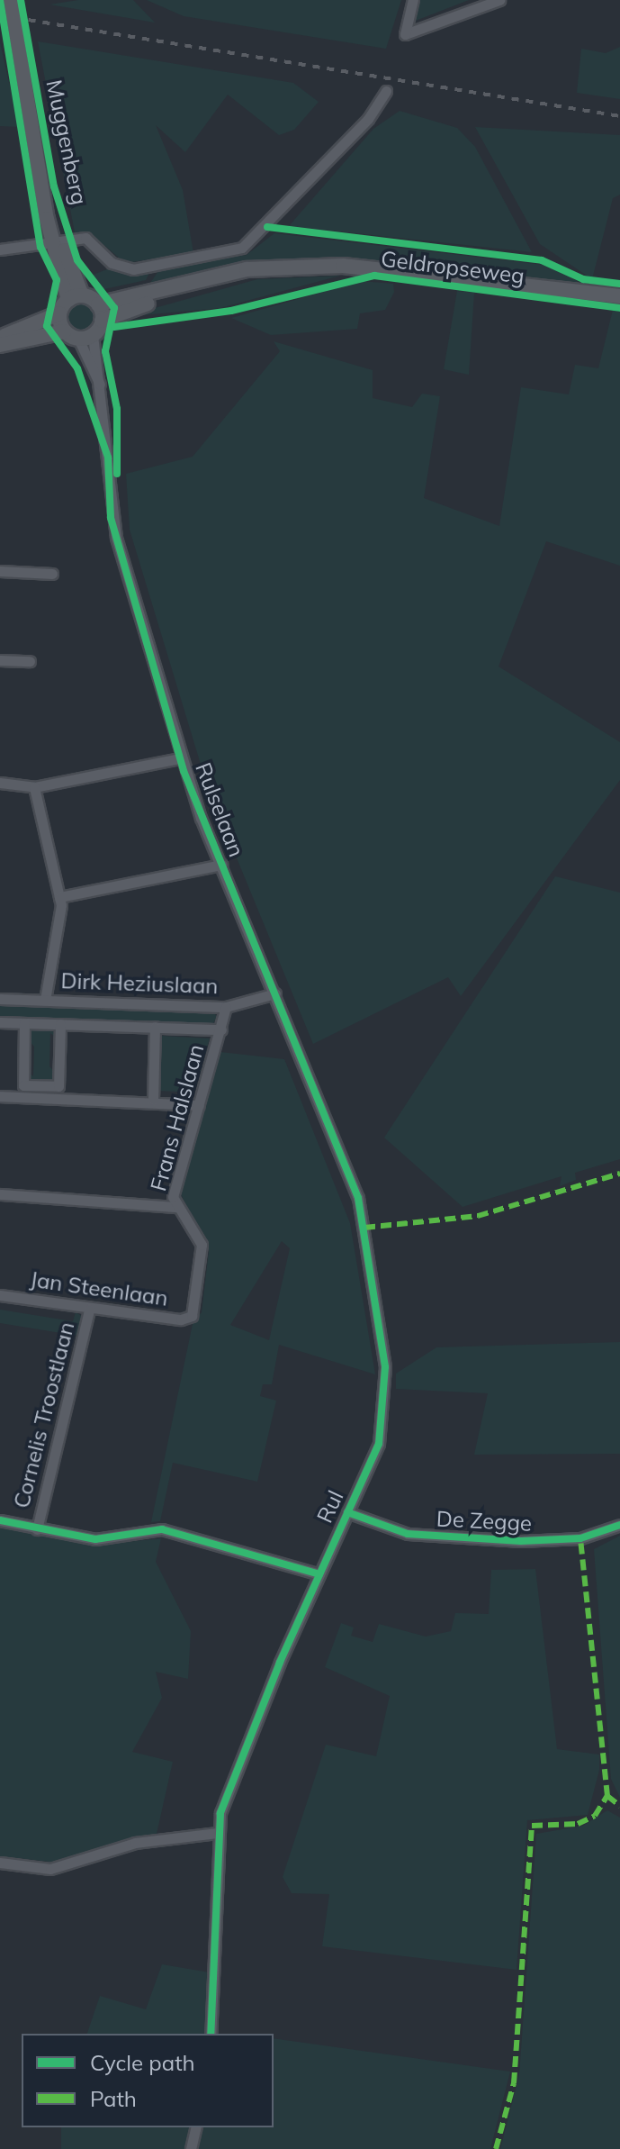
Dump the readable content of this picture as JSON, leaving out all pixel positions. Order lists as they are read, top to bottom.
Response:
{
  "streets": {
    "main road": ["Muggenberg", "Geldropseweg"],
    "street": [
      "Rulselaan",
      "Dirk Heziuslaan",
      "Frans Halslaan",
      "Jan Steenlaan",
      "Cornelis Troostlaan",
      "Rul",
      "De Zegge"
    ]
  },
  "crossings": [
    ["Muggenberg", "Geldropseweg"],
    ["Muggenberg", "Rulselaan"],
    ["Geldropseweg", "Rulselaan"],
    ["Rulselaan", "Dirk Heziuslaan"],
    ["Rulselaan", "Rul"],
    ["Dirk Heziuslaan", "Frans Halslaan"],
    ["Dirk Heziuslaan", "Rul"],
    ["Frans Halslaan", "Jan Steenlaan"],
    ["Jan Steenlaan", "Cornelis Troostlaan"],
    ["Rul", "De Zegge"]
  ],
  "legend": ["Cycle path", "Path"]
}
